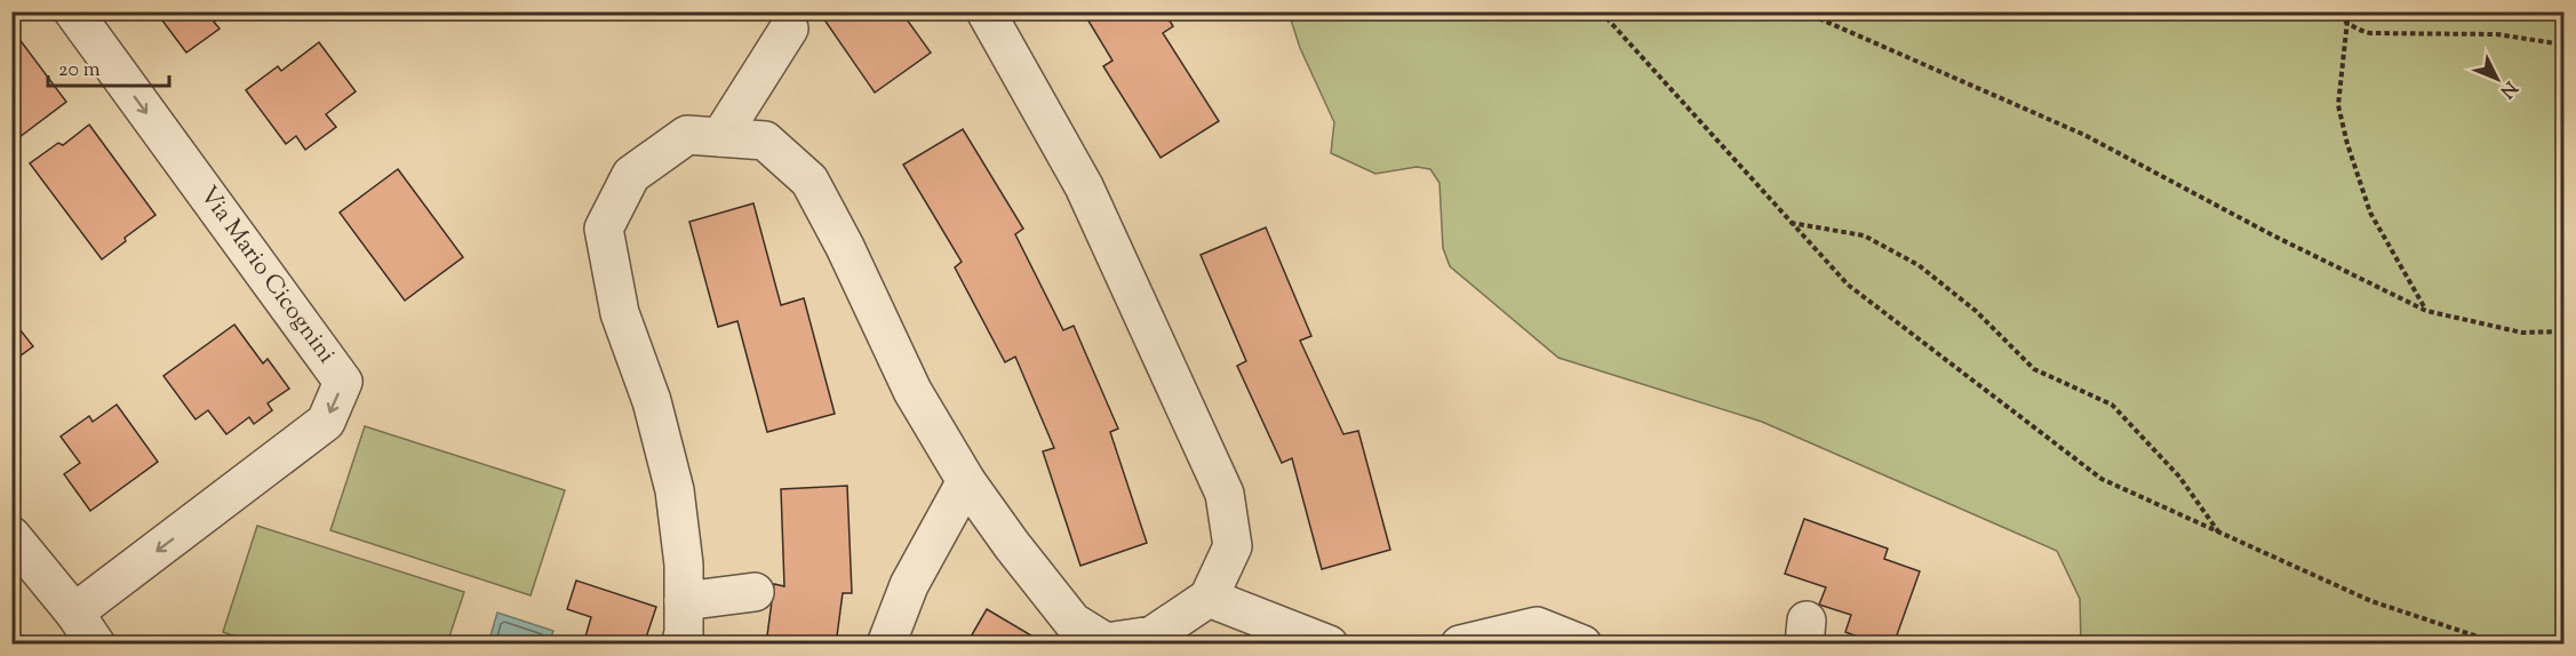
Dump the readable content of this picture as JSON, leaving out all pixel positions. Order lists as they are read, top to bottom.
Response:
{
  "streets": {
    "street": ["Via Mario Cicognini"]
  },
  "scale_bar": "20 m",
  "north": "bottom right"
}
